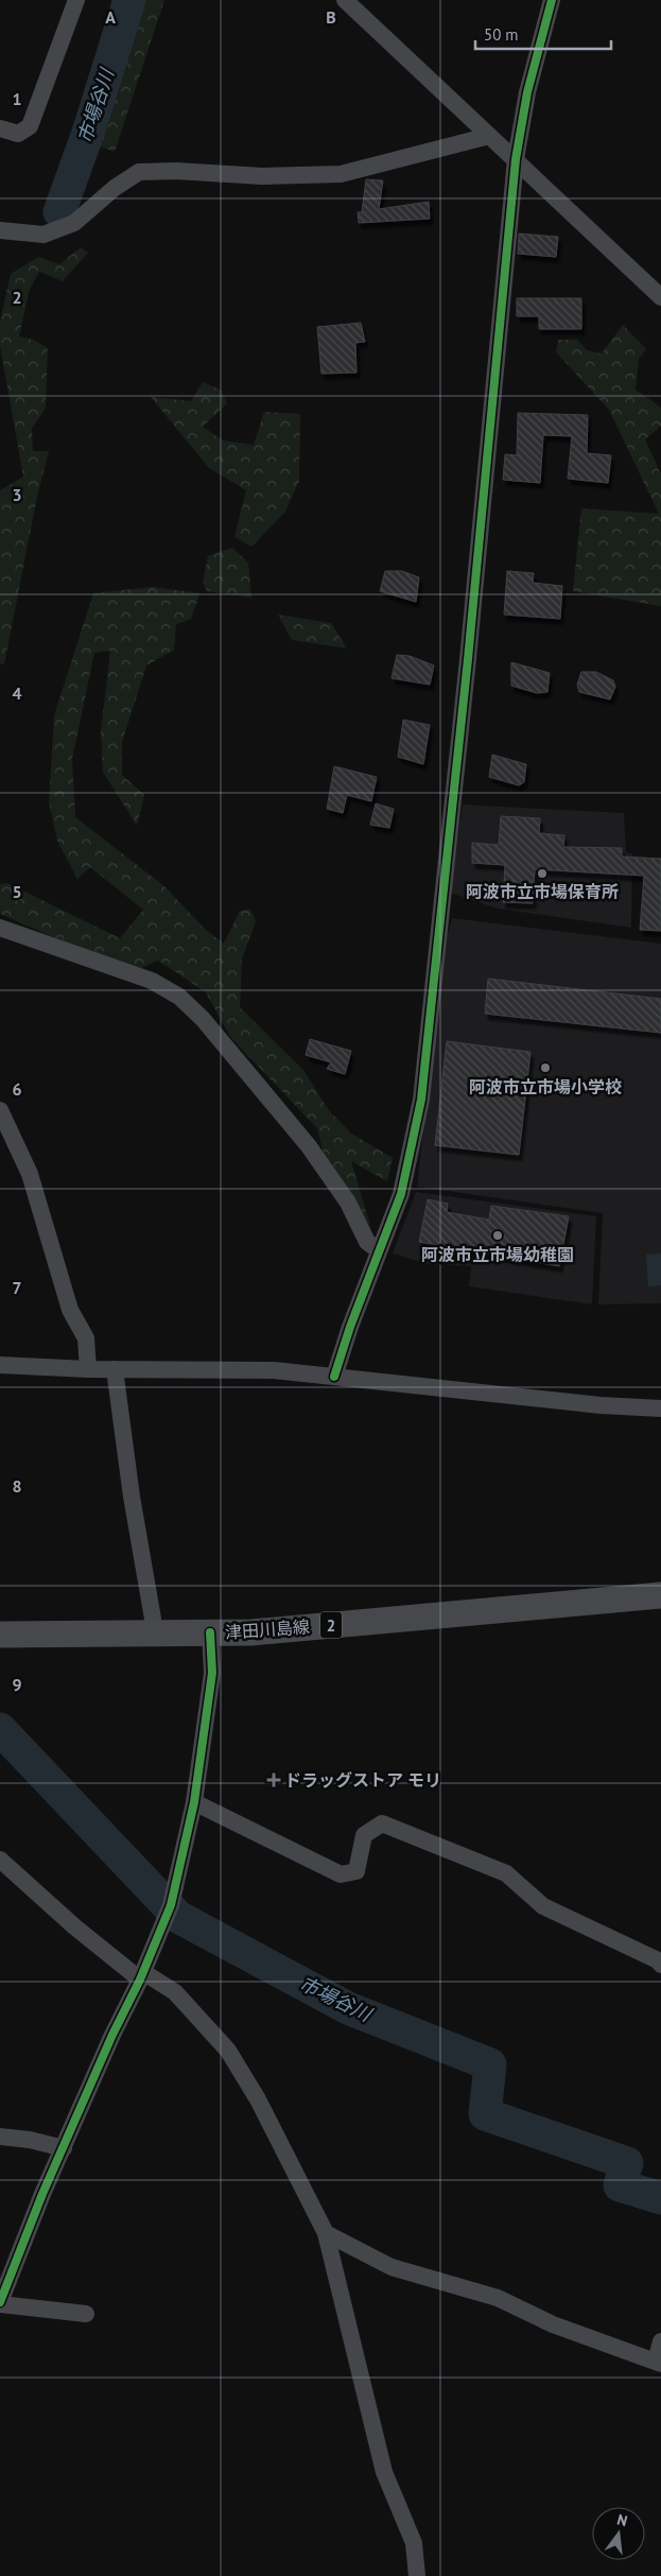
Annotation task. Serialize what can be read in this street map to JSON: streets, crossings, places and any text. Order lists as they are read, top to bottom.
{
  "streets": {
    "main road": ["2", "津田川島線"]
  },
  "water": ["市場谷川"],
  "places": {
    "other": ["阿波市立市場保育所", "阿波市立市場小学校", "阿波市立市場幼稚園"],
    "health": ["ドラッグストア モリ"]
  },
  "scale_bar": "50 m",
  "north": "top",
  "grid": {
    "columns": ["A", "B"],
    "rows": [
      "1",
      "2",
      "3",
      "4",
      "5",
      "6",
      "7",
      "8",
      "9"
    ]
  }
}
